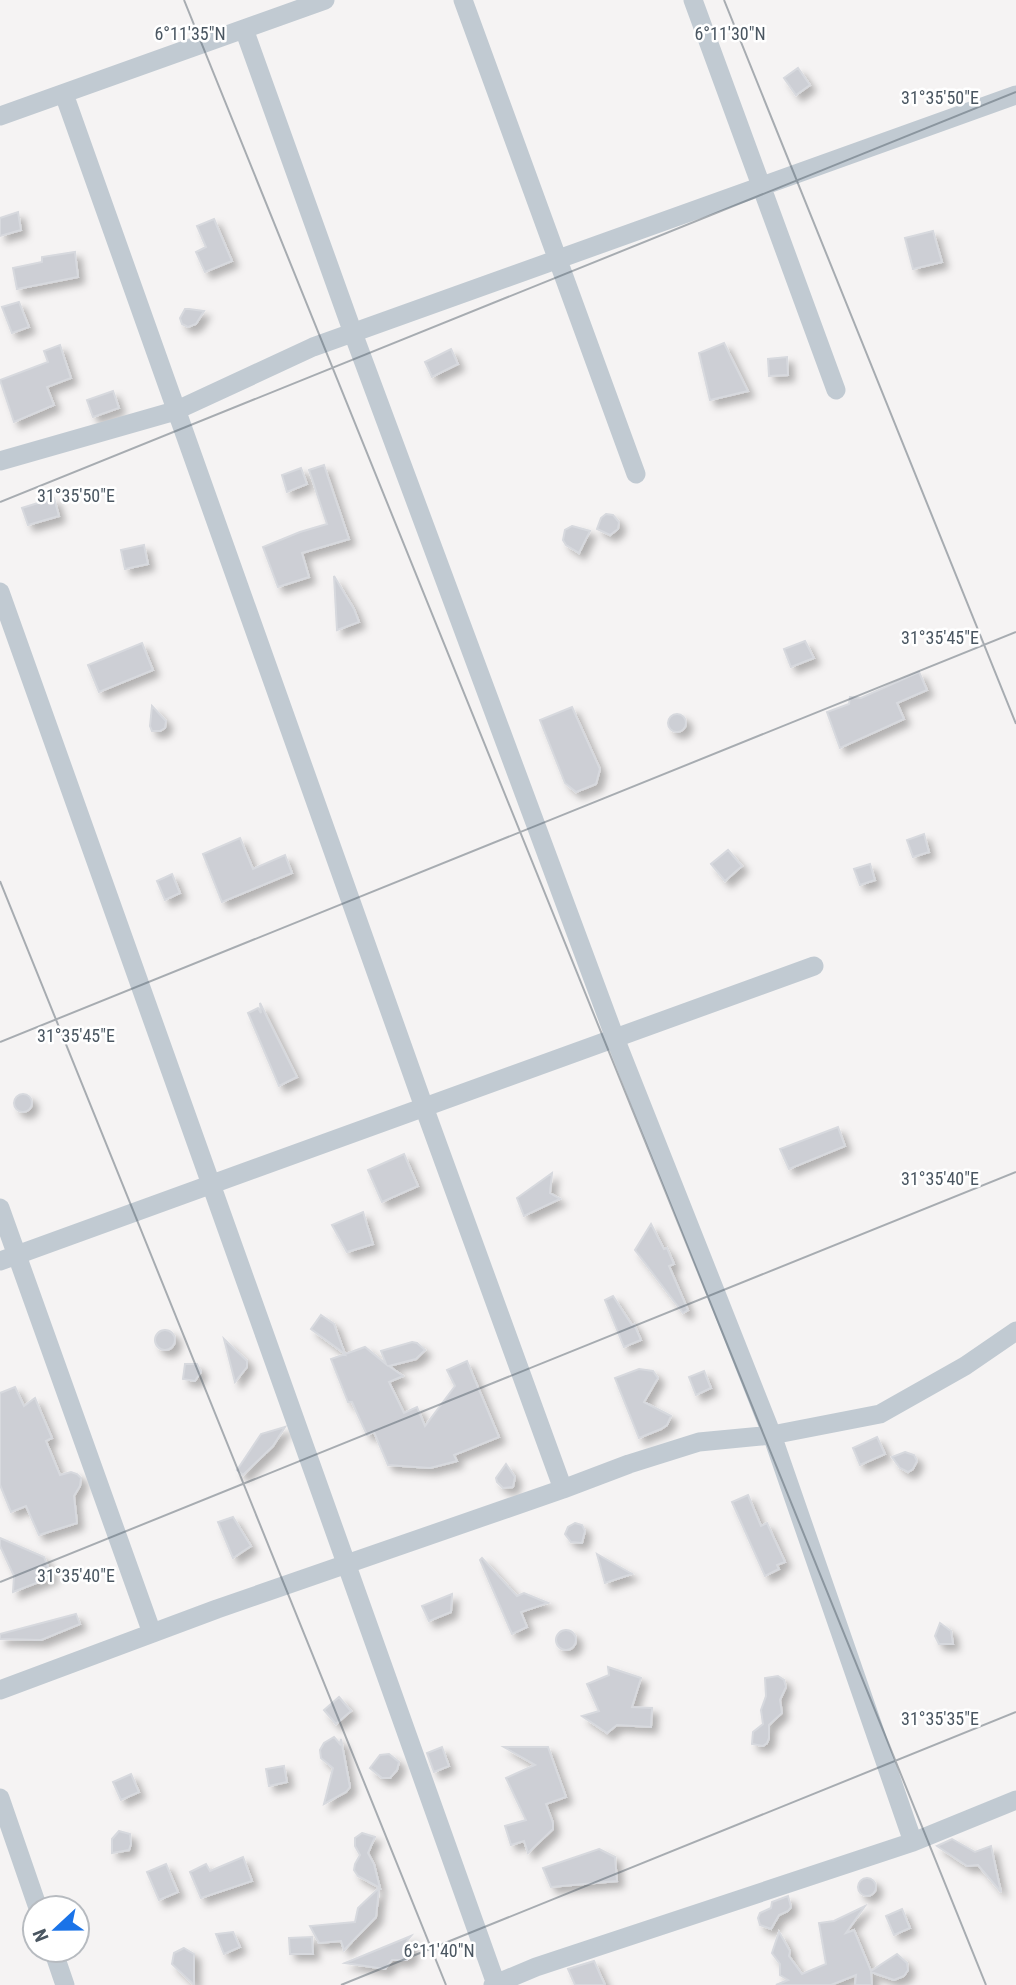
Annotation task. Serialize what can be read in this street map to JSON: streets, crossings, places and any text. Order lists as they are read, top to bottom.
{
  "north": "left",
  "coordinates": [
    "6°11'35\"N",
    "6°11'30\"N",
    "31°35'50\"E",
    "31°35'45\"E",
    "31°35'40\"E",
    "31°35'35\"E",
    "6°11'40\"N"
  ]
}
